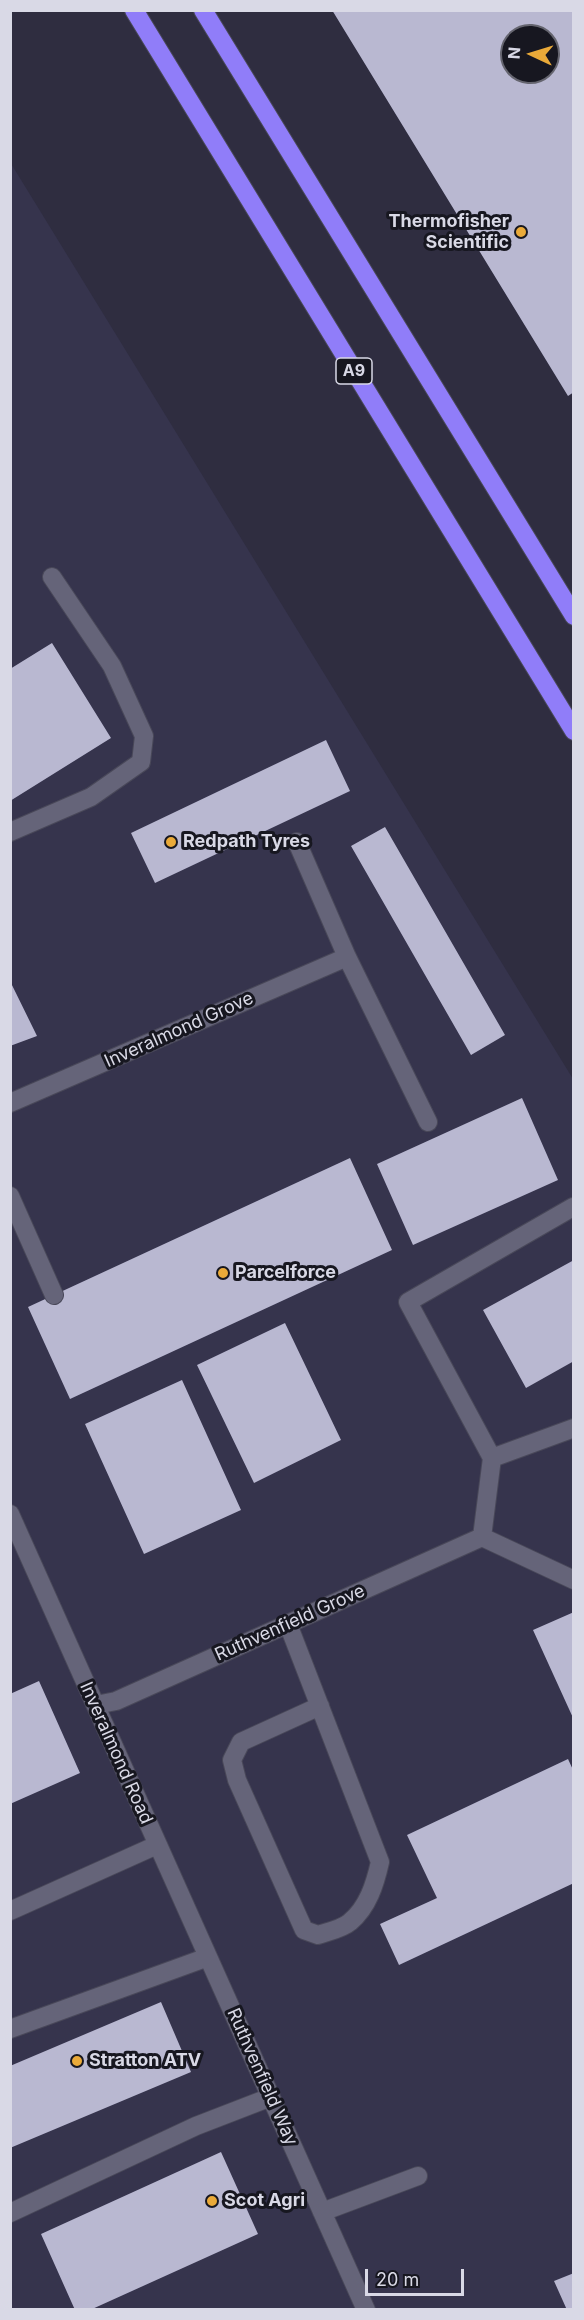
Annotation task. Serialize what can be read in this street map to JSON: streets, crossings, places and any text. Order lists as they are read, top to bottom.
{
  "streets": {
    "highway": ["A9"],
    "street": [
      "Inveralmond Grove",
      "Ruthvenfield Grove",
      "Inveralmond Road",
      "Ruthvenfield Way"
    ]
  },
  "crossings": [
    ["Ruthvenfield Grove", "Inveralmond Road"],
    ["Inveralmond Road", "Ruthvenfield Way"]
  ],
  "places": [
    "Thermofisher Scientific",
    "Redpath Tyres",
    "Parcelforce",
    "Stratton ATV",
    "Scot Agri"
  ],
  "scale_bar": "20 m",
  "north": "left"
}
